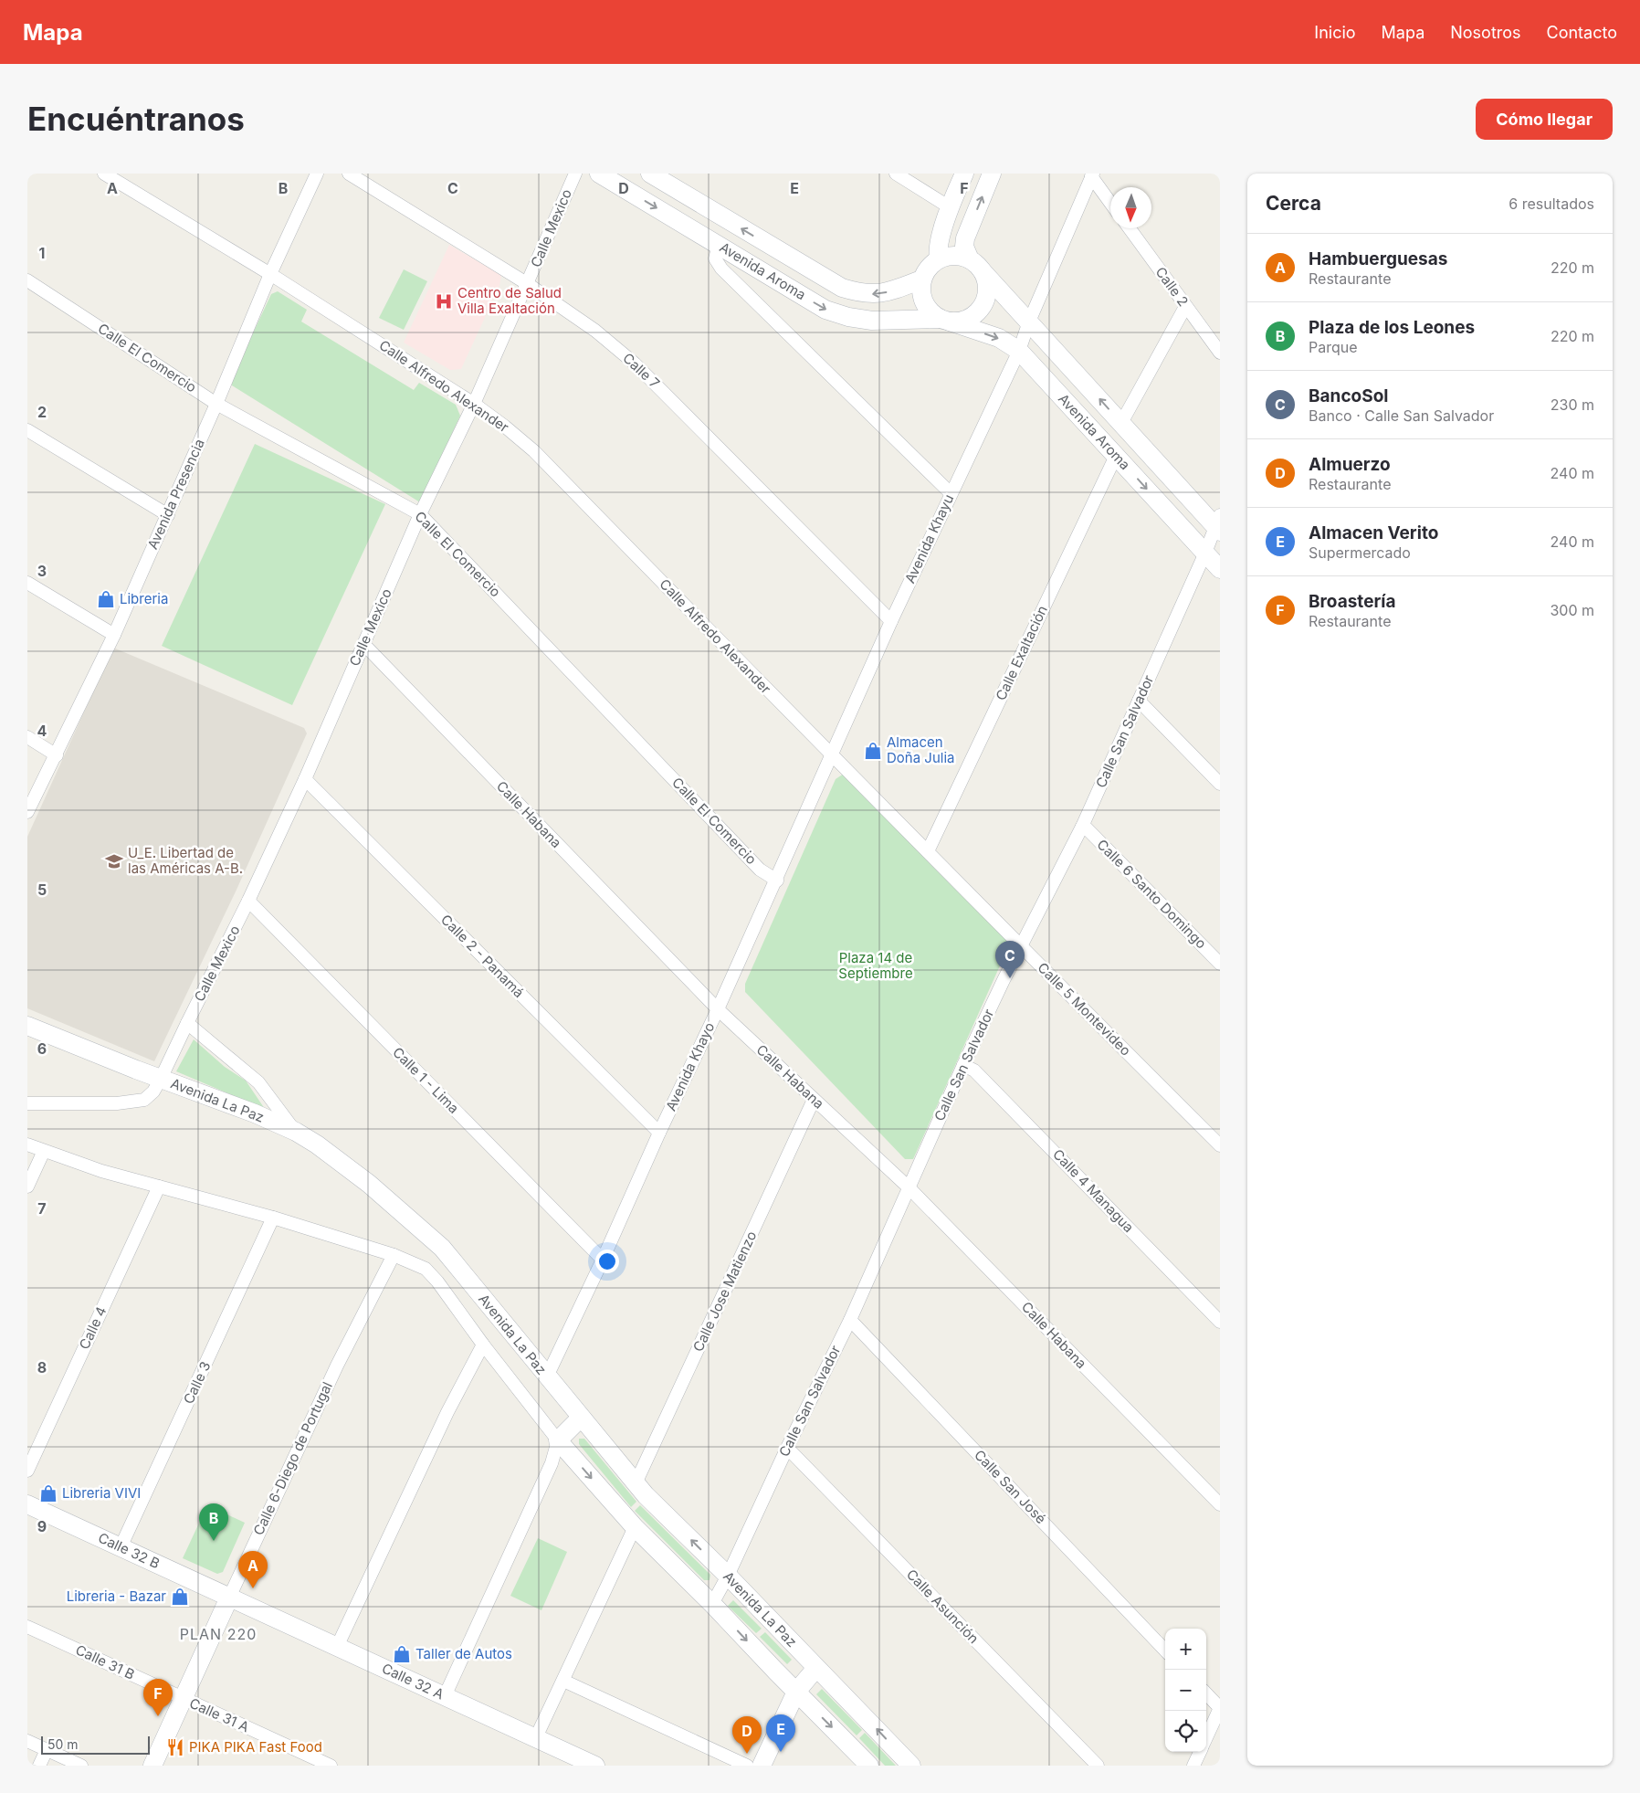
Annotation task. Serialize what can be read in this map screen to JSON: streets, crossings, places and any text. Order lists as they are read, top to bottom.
{
  "streets": {
    "street": [
      "Calle Mexico",
      "Avenida Aroma",
      "Calle 2",
      "Calle El Comercio",
      "Calle 7",
      "Calle Alfredo Alexander",
      "Avenida Presencia",
      "Avenida Khayu",
      "Calle Exaltación",
      "Calle San Salvador",
      "Calle Habana",
      "Calle 6 Santo Domingo",
      "Calle 2 - Panamá",
      "Calle 5 Montevideo",
      "Avenida Khayo",
      "Calle 1 - Lima",
      "Avenida La Paz",
      "Calle 4 Managua",
      "Calle Jose Matienzo",
      "Calle 4",
      "Calle 3",
      "Calle 6-Diego de Portugal",
      "Calle San José",
      "Calle 32 B",
      "Calle Asunción",
      "Calle 31 B",
      "Calle 32 A",
      "Calle 31 A"
    ]
  },
  "crossings": [
    ["Calle Mexico", "Calle El Comercio"],
    ["Calle Mexico", "Calle 7"],
    ["Calle Mexico", "Calle Alfredo Alexander"],
    ["Calle Mexico", "Calle Habana"],
    ["Calle Mexico", "Calle 2 - Panamá"],
    ["Calle Mexico", "Calle 1 - Lima"],
    ["Calle Mexico", "Avenida La Paz"],
    ["Avenida Aroma", "Avenida Khayu"],
    ["Avenida Aroma", "Calle Exaltación"],
    ["Avenida Aroma", "Calle San Salvador"],
    ["Calle El Comercio", "Avenida Presencia"],
    ["Calle El Comercio", "Avenida Khayo"],
    ["Calle 7", "Avenida Khayu"],
    ["Calle Alfredo Alexander", "Avenida Presencia"],
    ["Calle Alfredo Alexander", "Avenida Khayu"],
    ["Calle Alfredo Alexander", "Calle 5 Montevideo"],
    ["Calle Alfredo Alexander", "Avenida Khayo"],
    ["Avenida Khayu", "Calle 5 Montevideo"],
    ["Avenida Khayu", "Avenida Khayo"],
    ["Calle Exaltación", "Calle 5 Montevideo"],
    ["Calle San Salvador", "Calle Habana"],
    ["Calle San Salvador", "Calle 6 Santo Domingo"],
    ["Calle San Salvador", "Calle 5 Montevideo"],
    ["Calle San Salvador", "Avenida La Paz"],
    ["Calle San Salvador", "Calle 4 Managua"],
    ["Calle San Salvador", "Calle San José"],
    ["Calle San Salvador", "Calle Asunción"],
    ["Calle Habana", "Avenida Khayo"],
    ["Calle Habana", "Calle Jose Matienzo"],
    ["Calle 2 - Panamá", "Avenida Khayo"],
    ["Calle 5 Montevideo", "Avenida Khayo"],
    ["Avenida Khayo", "Calle 1 - Lima"],
    ["Avenida Khayo", "Avenida La Paz"],
    ["Avenida La Paz", "Calle Jose Matienzo"],
    ["Avenida La Paz", "Calle 4"],
    ["Avenida La Paz", "Calle 3"],
    ["Avenida La Paz", "Calle 6-Diego de Portugal"],
    ["Calle 3", "Calle 32 B"],
    ["Calle 6-Diego de Portugal", "Calle 32 B"],
    ["Calle 6-Diego de Portugal", "Calle 31 B"],
    ["Calle 6-Diego de Portugal", "Calle 32 A"],
    ["Calle 6-Diego de Portugal", "Calle 31 A"],
    ["Calle 32 B", "Calle 32 A"],
    ["Calle 31 B", "Calle 31 A"]
  ],
  "districts": ["PLAN 220"],
  "parks": ["Plaza 14 de Septiembre"],
  "places": {
    "hospital": ["Centro de Salud Villa Exaltación"],
    "shop": [
      "Libreria",
      "Almacen Doña Julia",
      "Libreria VIVI",
      "Libreria - Bazar",
      "Taller de Autos"
    ],
    "school or university": ["U_E. Libertad de las Américas A-B."],
    "restaurant": ["PIKA PIKA Fast Food"]
  },
  "scale_bar": "50 m",
  "north": "bottom",
  "page": {
    "header": "Mapa",
    "nav": [
      "Inicio",
      "Mapa",
      "Nosotros",
      "Contacto"
    ],
    "buttons": "Cómo llegar",
    "title": "Encuéntranos",
    "heading": ["Cerca", "6 resultados"],
    "list": [
      {
        "mark": "A",
        "name": "Hambuerguesas",
        "note": "Restaurante",
        "value": "220 m"
      },
      {
        "mark": "B",
        "name": "Plaza de los Leones",
        "note": "Parque",
        "value": "220 m"
      },
      {
        "mark": "C",
        "name": "BancoSol",
        "note": "Banco · Calle San Salvador",
        "value": "230 m"
      },
      {
        "mark": "D",
        "name": "Almuerzo",
        "note": "Restaurante",
        "value": "240 m"
      },
      {
        "mark": "E",
        "name": "Almacen Verito",
        "note": "Supermercado",
        "value": "240 m"
      },
      {
        "mark": "F",
        "name": "Broastería",
        "note": "Restaurante",
        "value": "300 m"
      }
    ],
    "pins": [
      "C",
      "B",
      "A",
      "F",
      "E",
      "D"
    ],
    "map_buttons": ["+", "−"],
    "scale": "50 m"
  },
  "grid": {
    "columns": [
      "A",
      "B",
      "C",
      "D",
      "E",
      "F"
    ],
    "rows": [
      "1",
      "2",
      "3",
      "4",
      "5",
      "6",
      "7",
      "8",
      "9"
    ]
  }
}
